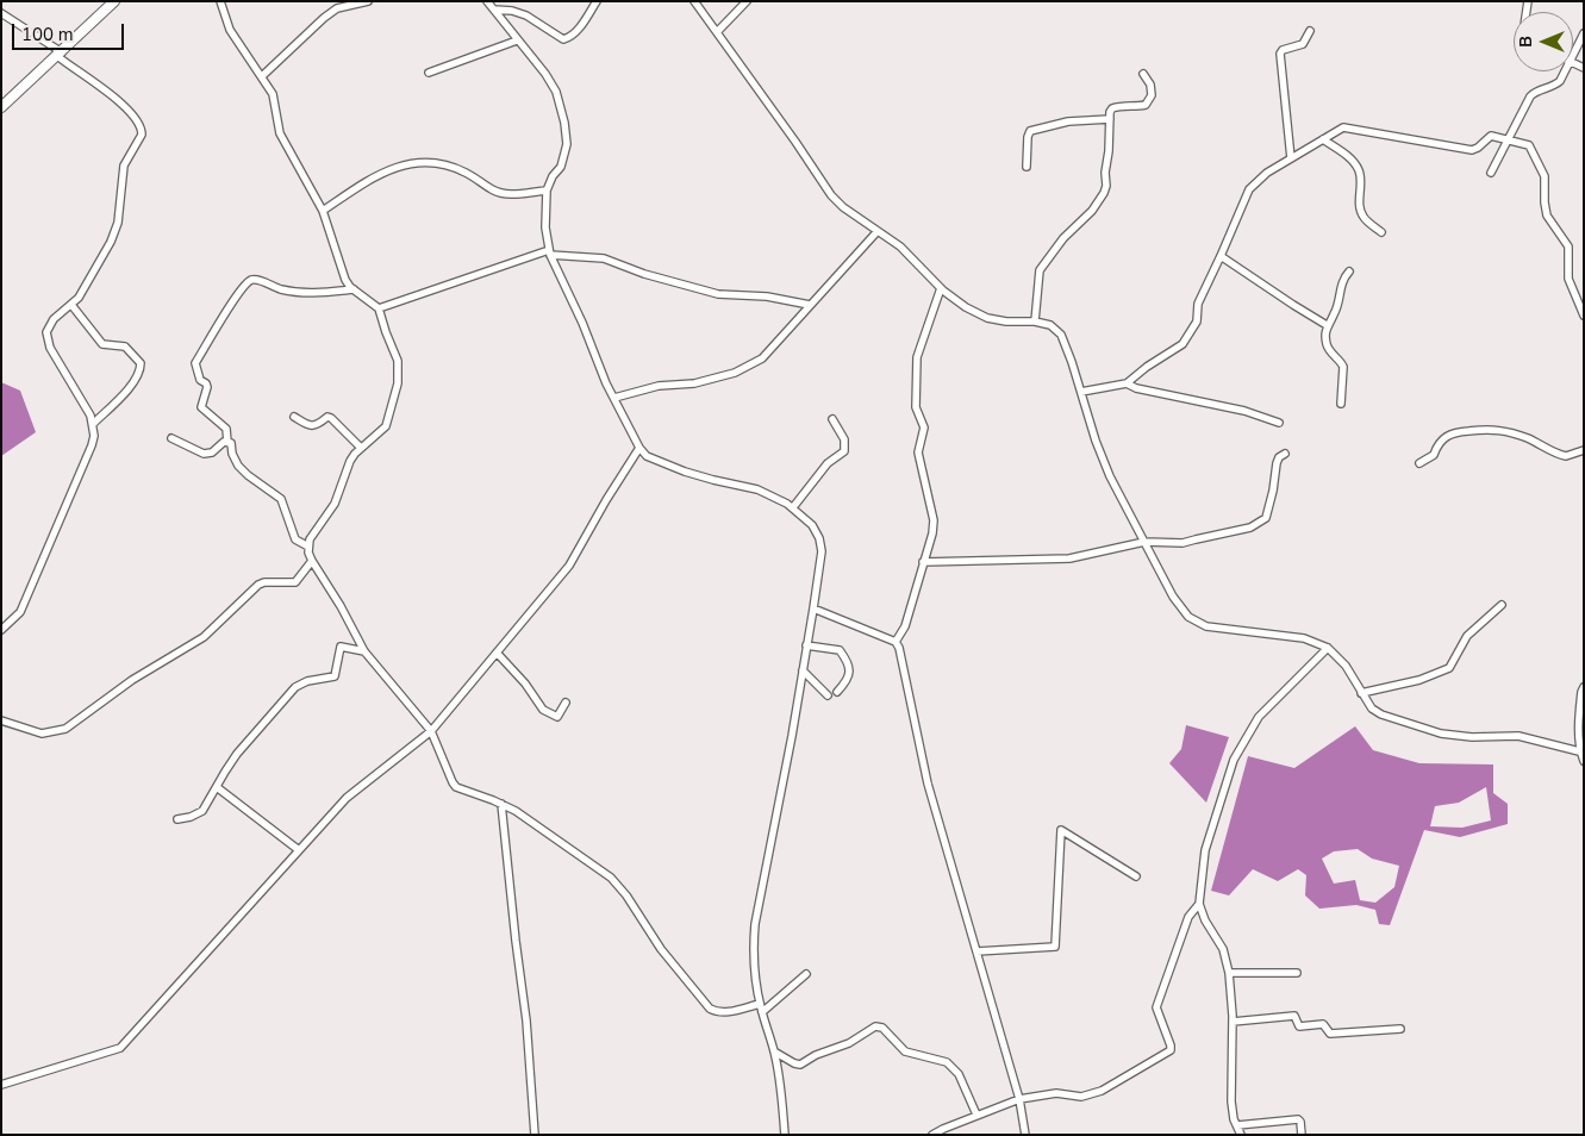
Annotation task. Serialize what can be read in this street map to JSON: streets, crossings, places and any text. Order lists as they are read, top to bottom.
{
  "scale_bar": "100 m",
  "north": "left"
}
